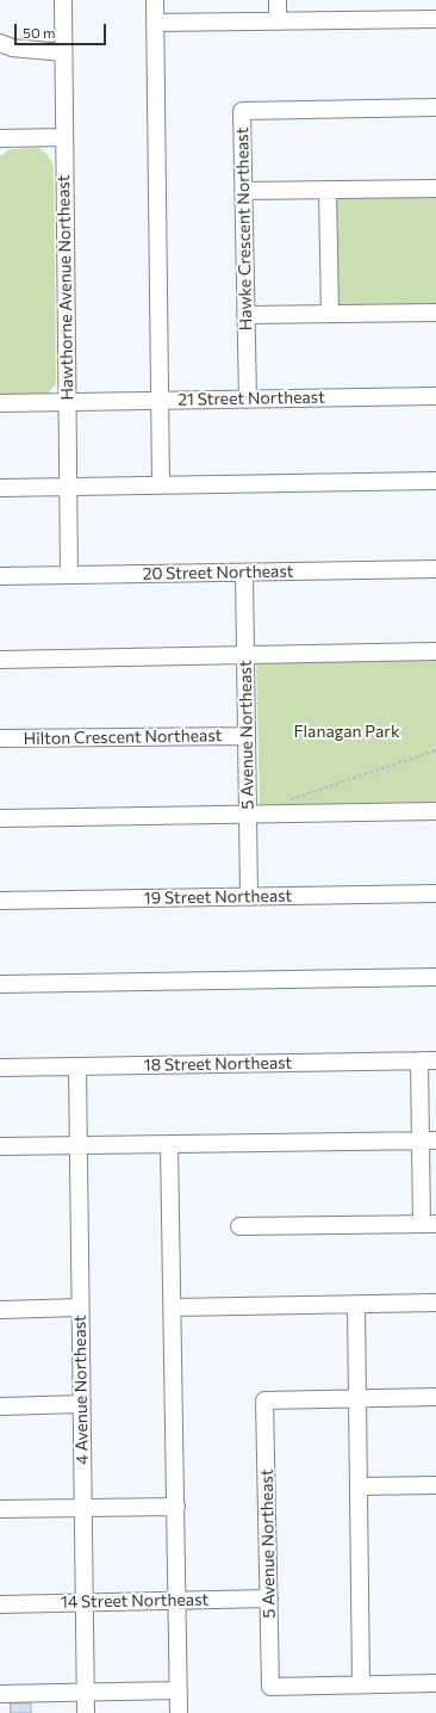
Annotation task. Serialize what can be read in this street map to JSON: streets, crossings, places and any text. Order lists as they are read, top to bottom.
{
  "streets": {
    "street": [
      "Hawke Crescent Northeast",
      "Hawthorne Avenue Northeast",
      "21 Street Northeast",
      "20 Street Northeast",
      "5 Avenue Northeast",
      "Hilton Crescent Northeast",
      "19 Street Northeast",
      "18 Street Northeast",
      "4 Avenue Northeast",
      "14 Street Northeast"
    ]
  },
  "crossings": [
    ["Hawke Crescent Northeast", "21 Street Northeast"],
    ["Hawthorne Avenue Northeast", "21 Street Northeast"],
    ["Hawthorne Avenue Northeast", "20 Street Northeast"],
    ["20 Street Northeast", "5 Avenue Northeast"],
    ["5 Avenue Northeast", "Hilton Crescent Northeast"],
    ["5 Avenue Northeast", "19 Street Northeast"],
    ["5 Avenue Northeast", "14 Street Northeast"],
    ["18 Street Northeast", "4 Avenue Northeast"],
    ["4 Avenue Northeast", "14 Street Northeast"]
  ],
  "parks": ["Flanagan Park"],
  "scale_bar": "50 m"
}
